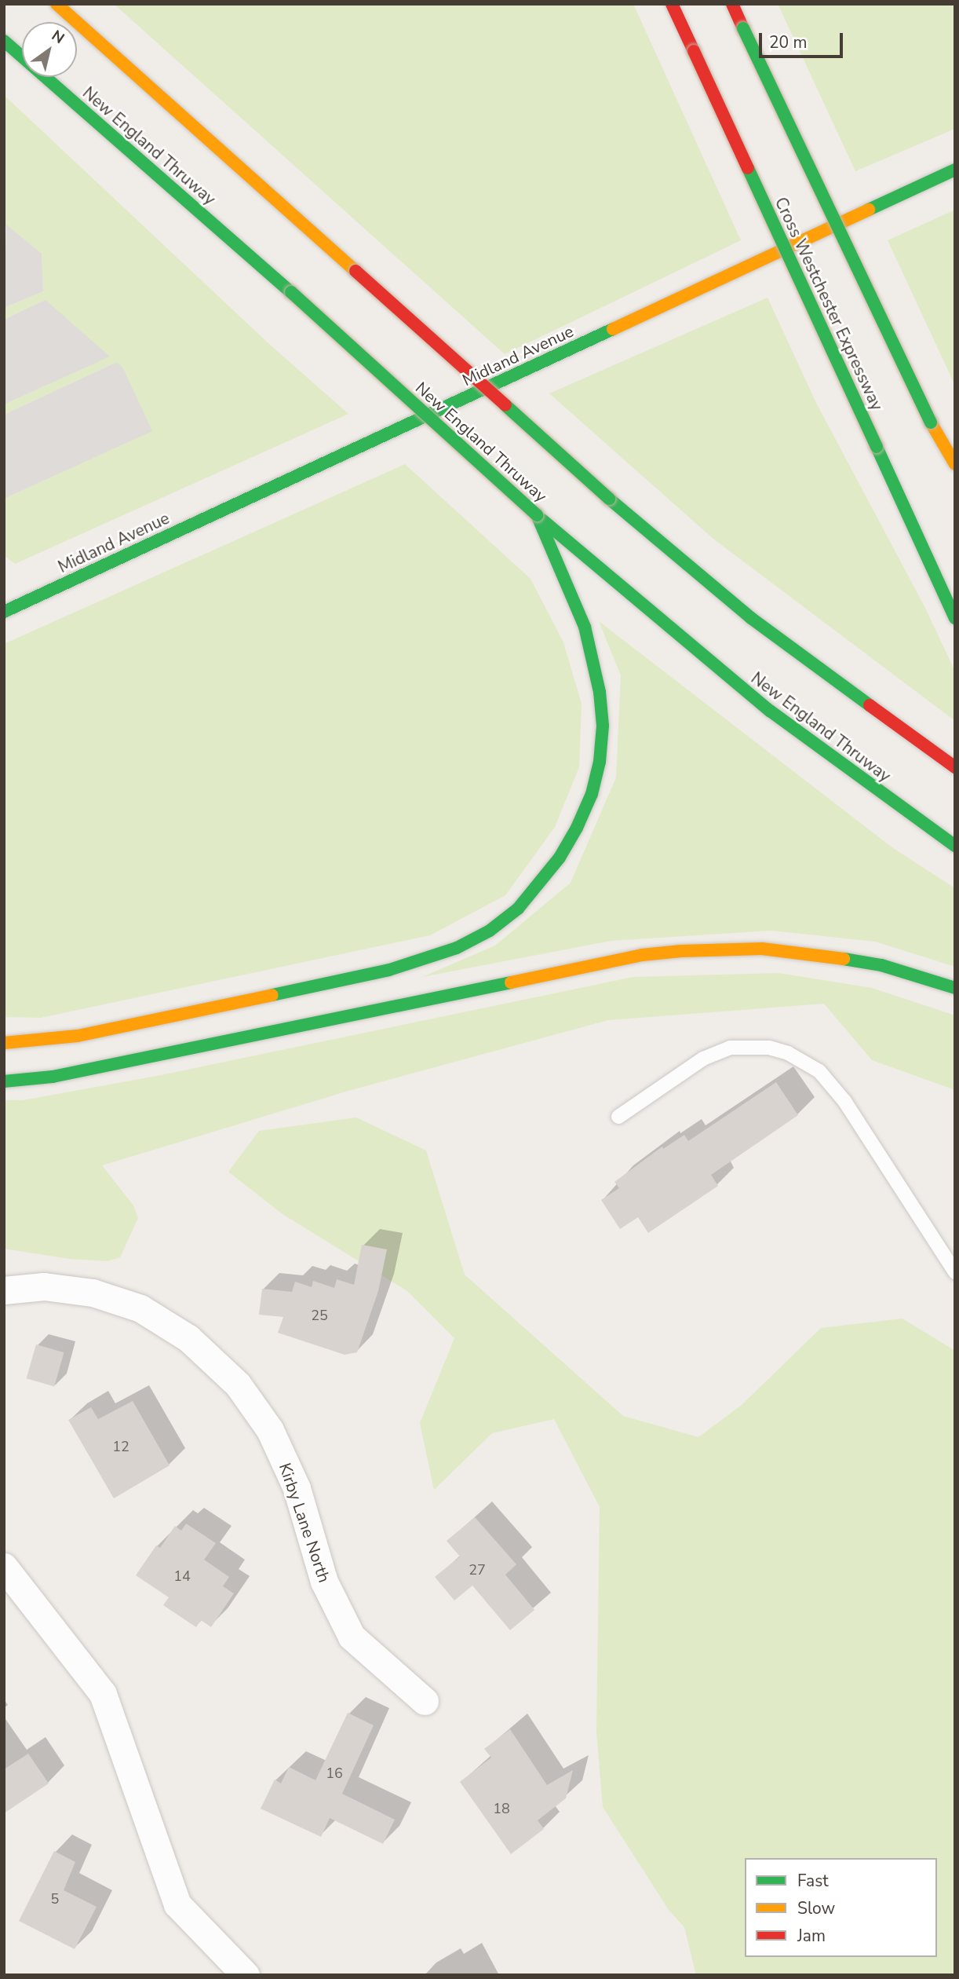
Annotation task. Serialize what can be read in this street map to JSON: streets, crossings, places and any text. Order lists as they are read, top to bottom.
{
  "streets": {
    "main road": ["New England Thruway", "Cross Westchester Expressway", "Midland Avenue"],
    "street": ["Kirby Lane North"]
  },
  "house_numbers": [
    "25",
    "12",
    "27",
    "14",
    "16",
    "18",
    "5"
  ],
  "legend": ["Fast", "Slow", "Jam"],
  "scale_bar": "20 m",
  "north": "top right"
}
